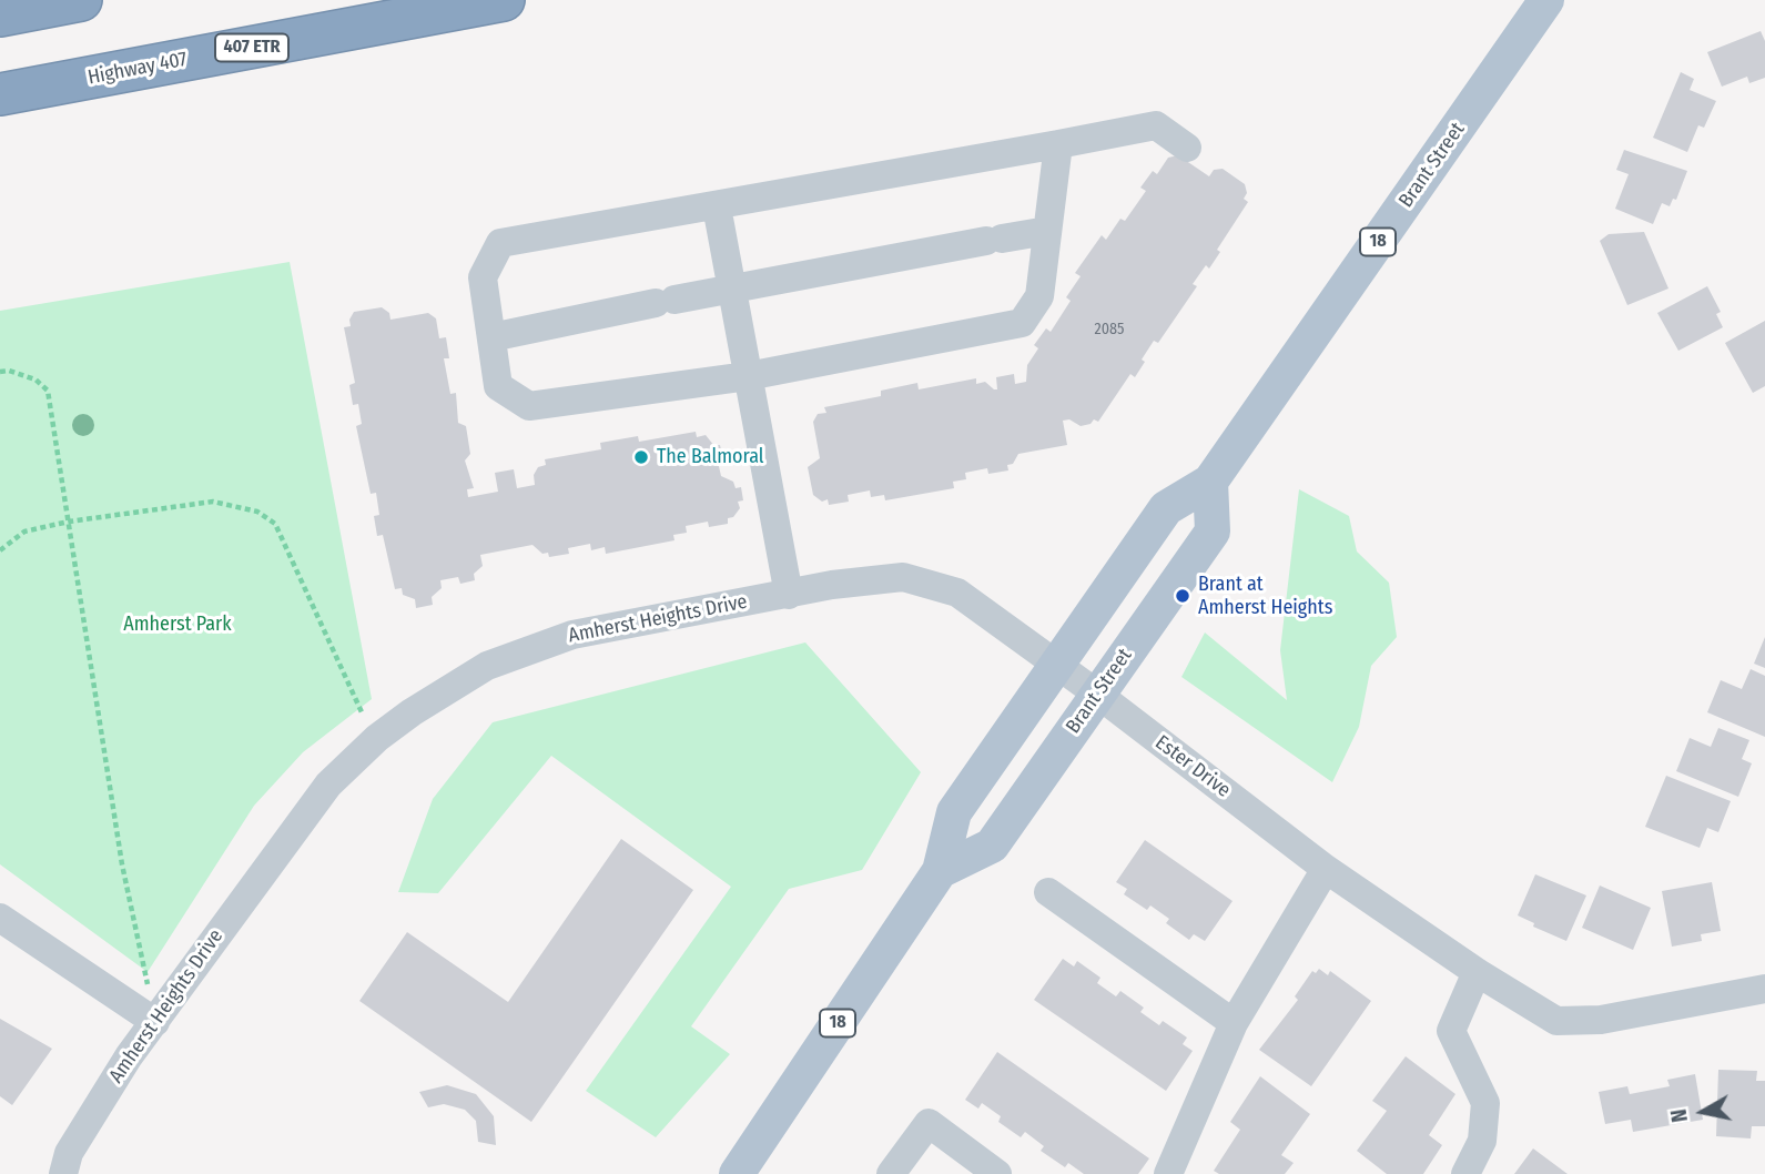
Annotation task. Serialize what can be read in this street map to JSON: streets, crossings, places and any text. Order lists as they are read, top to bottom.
{
  "streets": {
    "highway": ["407 ETR", "Highway 407"],
    "main road": ["Brant Street", "18"],
    "street": ["Amherst Heights Drive", "Ester Drive"]
  },
  "crossings": [
    ["Brant Street", "Amherst Heights Drive"],
    ["Brant Street", "Ester Drive"],
    ["Amherst Heights Drive", "Ester Drive"]
  ],
  "parks": ["Amherst Park"],
  "places": ["The Balmoral", "Brant at Amherst Heights"],
  "house_numbers": ["2085"],
  "north": "left"
}
